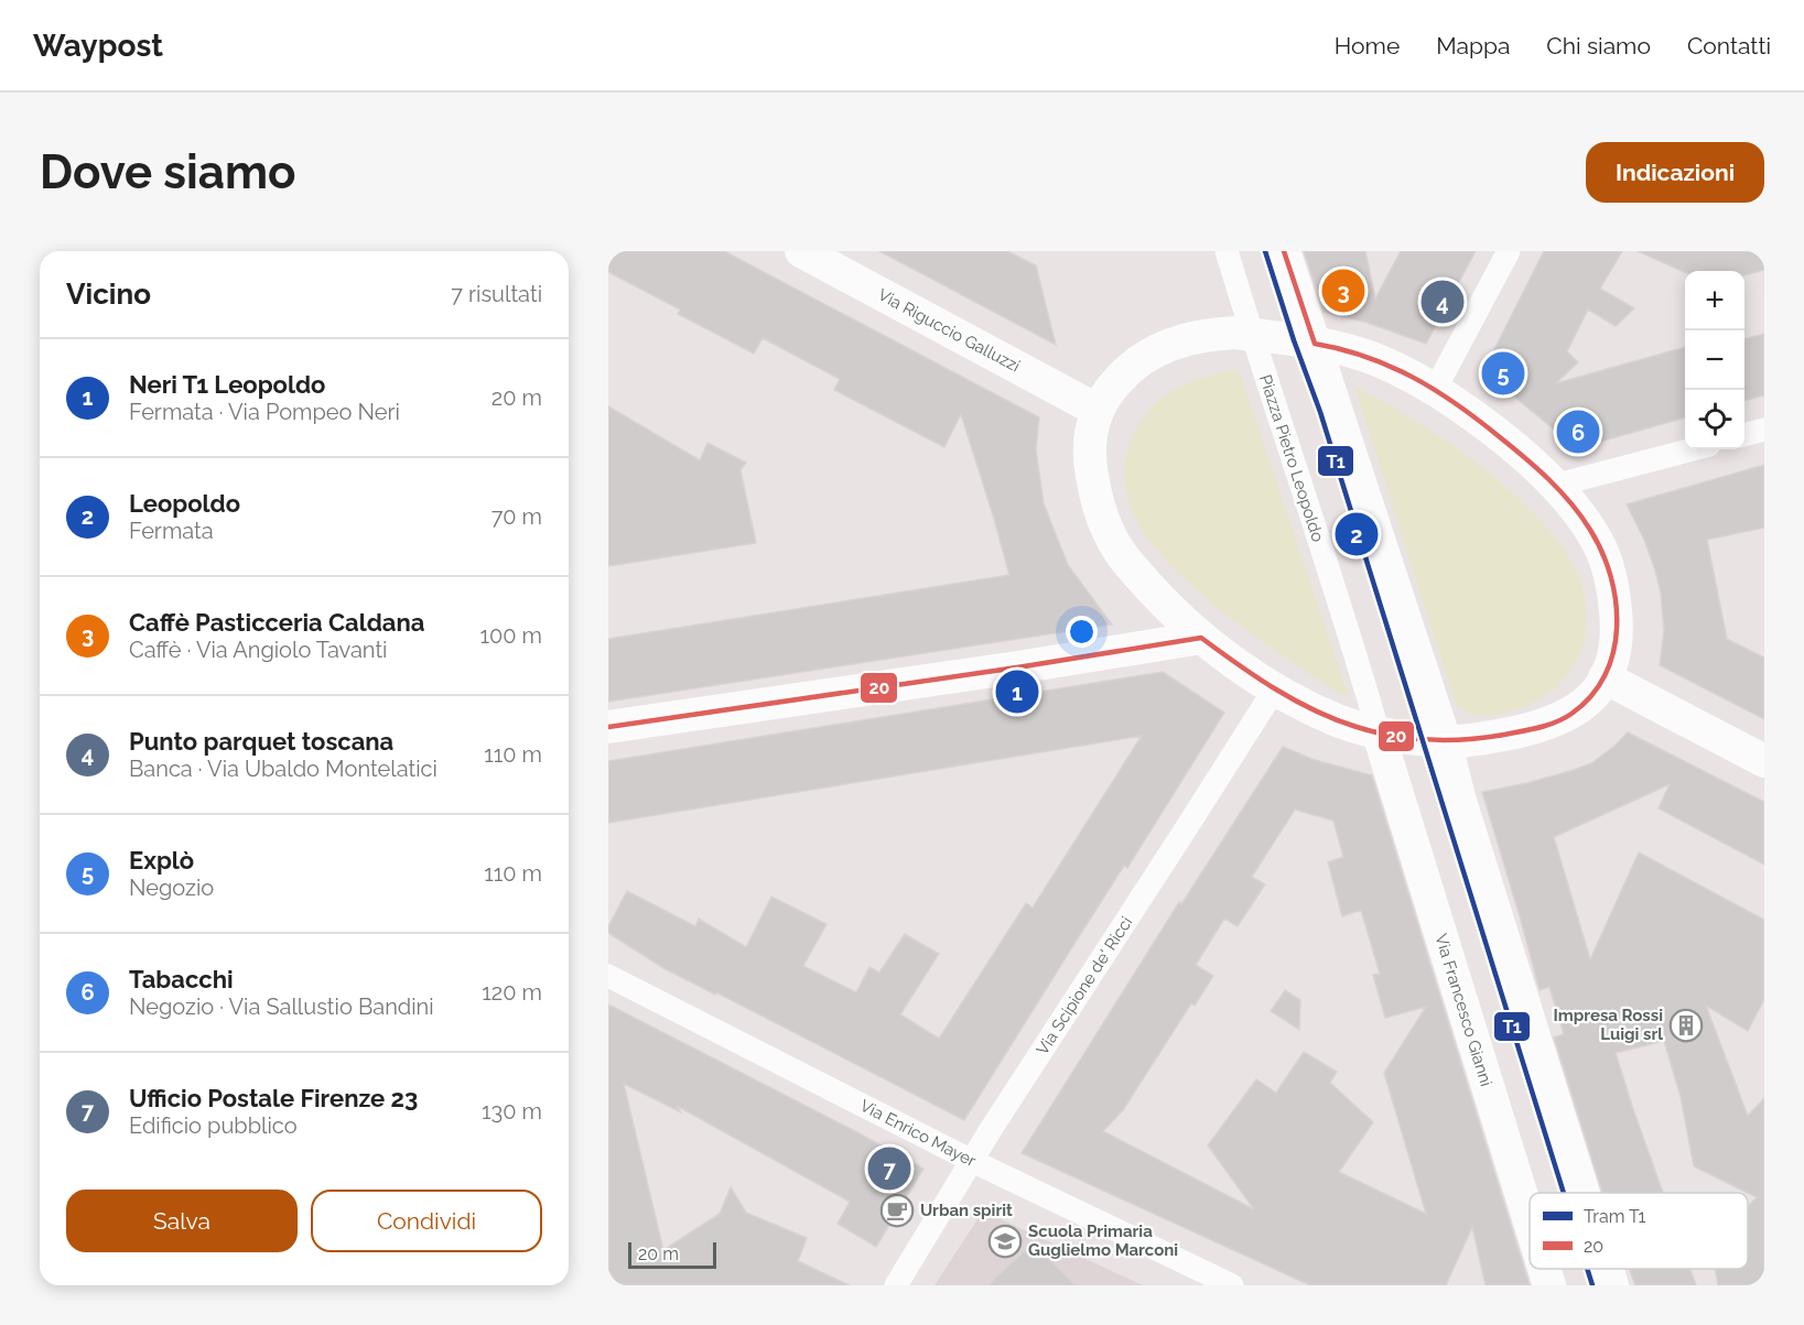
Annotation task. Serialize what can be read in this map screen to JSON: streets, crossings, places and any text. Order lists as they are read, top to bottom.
{
  "streets": {
    "street": [
      "Via Riguccio Galluzzi",
      "Piazza Pietro Leopoldo",
      "Via Scipione de' Ricci",
      "Via Francesco Gianni",
      "Via Enrico Mayer"
    ]
  },
  "crossings": [
    ["Piazza Pietro Leopoldo", "Via Francesco Gianni"],
    ["Via Scipione de' Ricci", "Via Enrico Mayer"]
  ],
  "places": {
    "building": ["Impresa Rossi Luigi srl"],
    "cafe": ["Urban spirit"],
    "school or university": ["Scuola Primaria Guglielmo Marconi"]
  },
  "lines": ["tram line T1", "transit line 20"],
  "legend": ["Tram T1", "20"],
  "scale_bar": "20 m",
  "page": {
    "header": "Waypost",
    "nav": [
      "Home",
      "Mappa",
      "Chi siamo",
      "Contatti"
    ],
    "buttons": [
      "Indicazioni",
      ["Salva", "Condividi"]
    ],
    "title": "Dove siamo",
    "heading": ["Vicino", "7 risultati"],
    "pins": [
      "3",
      "4",
      "5",
      "6",
      "2",
      "1",
      "7"
    ],
    "map_buttons": ["+", "−"],
    "list": [
      {
        "mark": "1",
        "name": "Neri T1 Leopoldo",
        "note": "Fermata · Via Pompeo Neri",
        "value": "20 m"
      },
      {
        "mark": "2",
        "name": "Leopoldo",
        "note": "Fermata",
        "value": "70 m"
      },
      {
        "mark": "3",
        "name": "Caffè Pasticceria Caldana",
        "note": "Caffè · Via Angiolo Tavanti",
        "value": "100 m"
      },
      {
        "mark": "4",
        "name": "Punto parquet toscana",
        "note": "Banca · Via Ubaldo Montelatici",
        "value": "110 m"
      },
      {
        "mark": "5",
        "name": "Explò",
        "note": "Negozio",
        "value": "110 m"
      },
      {
        "mark": "6",
        "name": "Tabacchi",
        "note": "Negozio · Via Sallustio Bandini",
        "value": "120 m"
      },
      {
        "mark": "7",
        "name": "Ufficio Postale Firenze 23",
        "note": "Edificio pubblico",
        "value": "130 m"
      }
    ],
    "scale": "20 m"
  }
}
